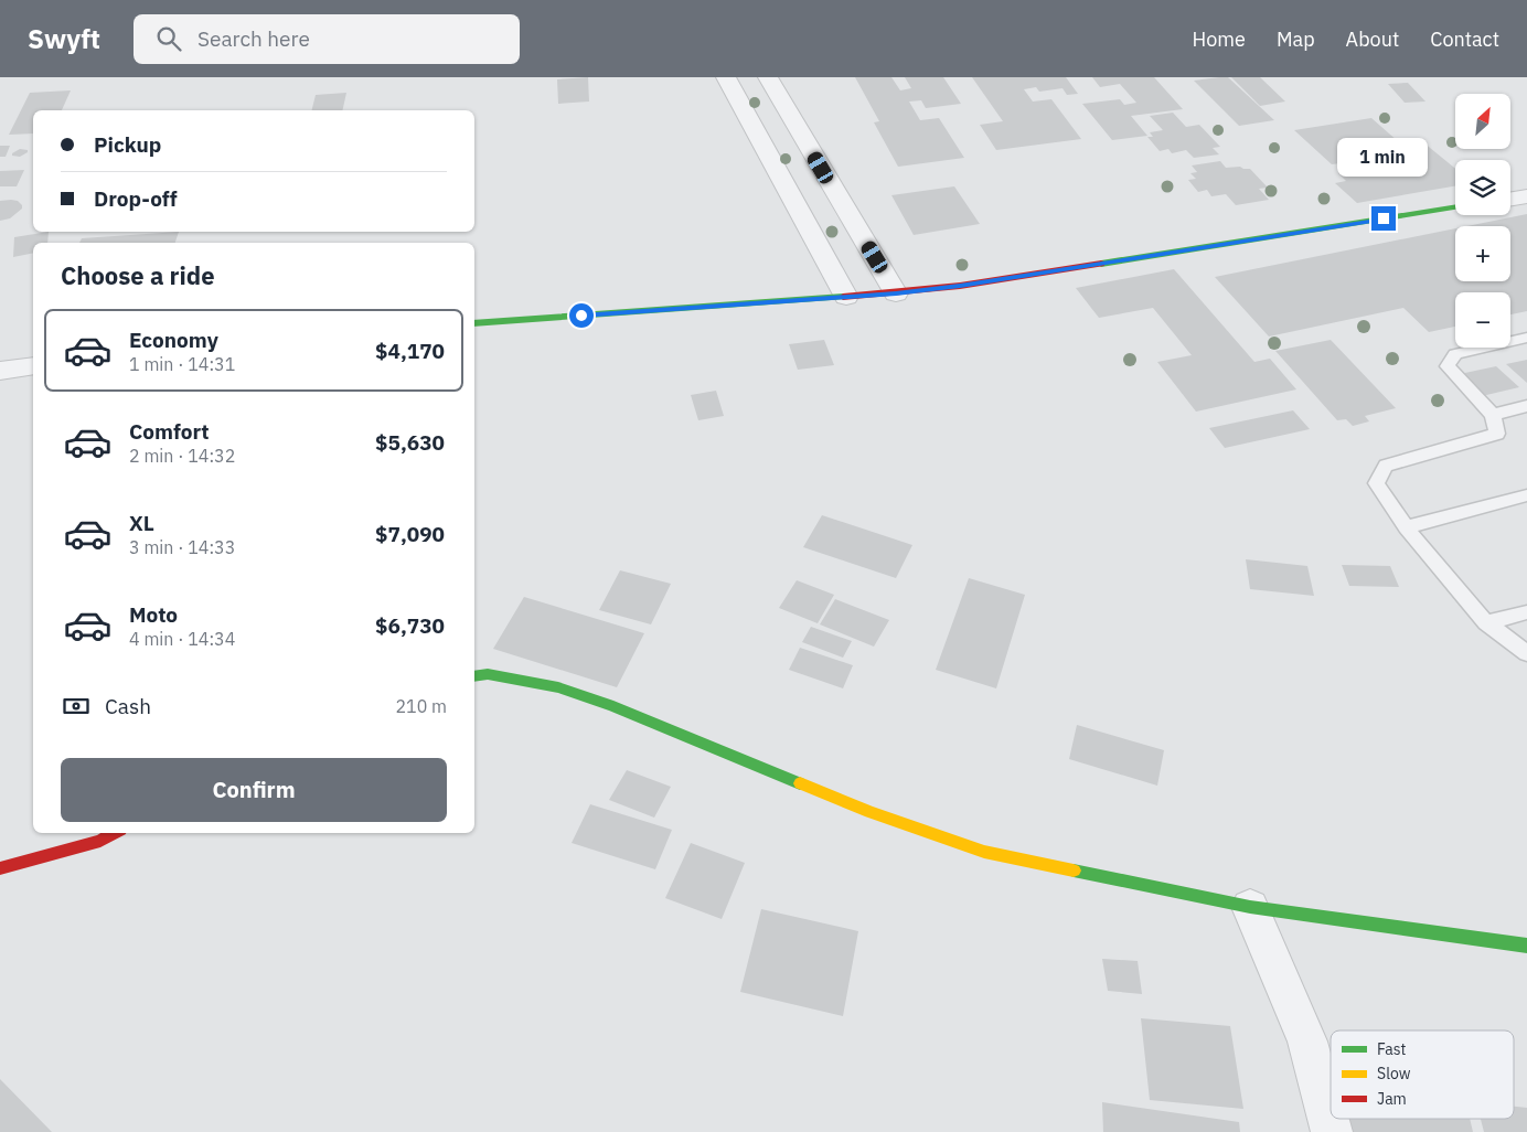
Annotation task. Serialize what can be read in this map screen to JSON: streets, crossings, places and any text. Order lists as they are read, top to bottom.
{
  "legend": ["Fast", "Slow", "Jam"],
  "north": "top right",
  "page": {
    "header": "Swyft",
    "search": "Search here",
    "nav": [
      "Home",
      "Map",
      "About",
      "Contact"
    ],
    "map_buttons": ["+", "−"],
    "banner": ["Pickup", "Drop-off"],
    "bubble": "1 min",
    "heading": "Choose a ride",
    "list": [
      {
        "name": "Economy",
        "note": "1 min · 14:31",
        "value": "$4,170"
      },
      {
        "name": "Comfort",
        "note": "2 min · 14:32",
        "value": "$5,630"
      },
      {
        "name": "XL",
        "note": "3 min · 14:33",
        "value": "$7,090"
      },
      {
        "name": "Moto",
        "note": "4 min · 14:34",
        "value": "$6,730"
      }
    ],
    "pay": ["Cash", "210 m"],
    "buttons": "Confirm"
  }
}
